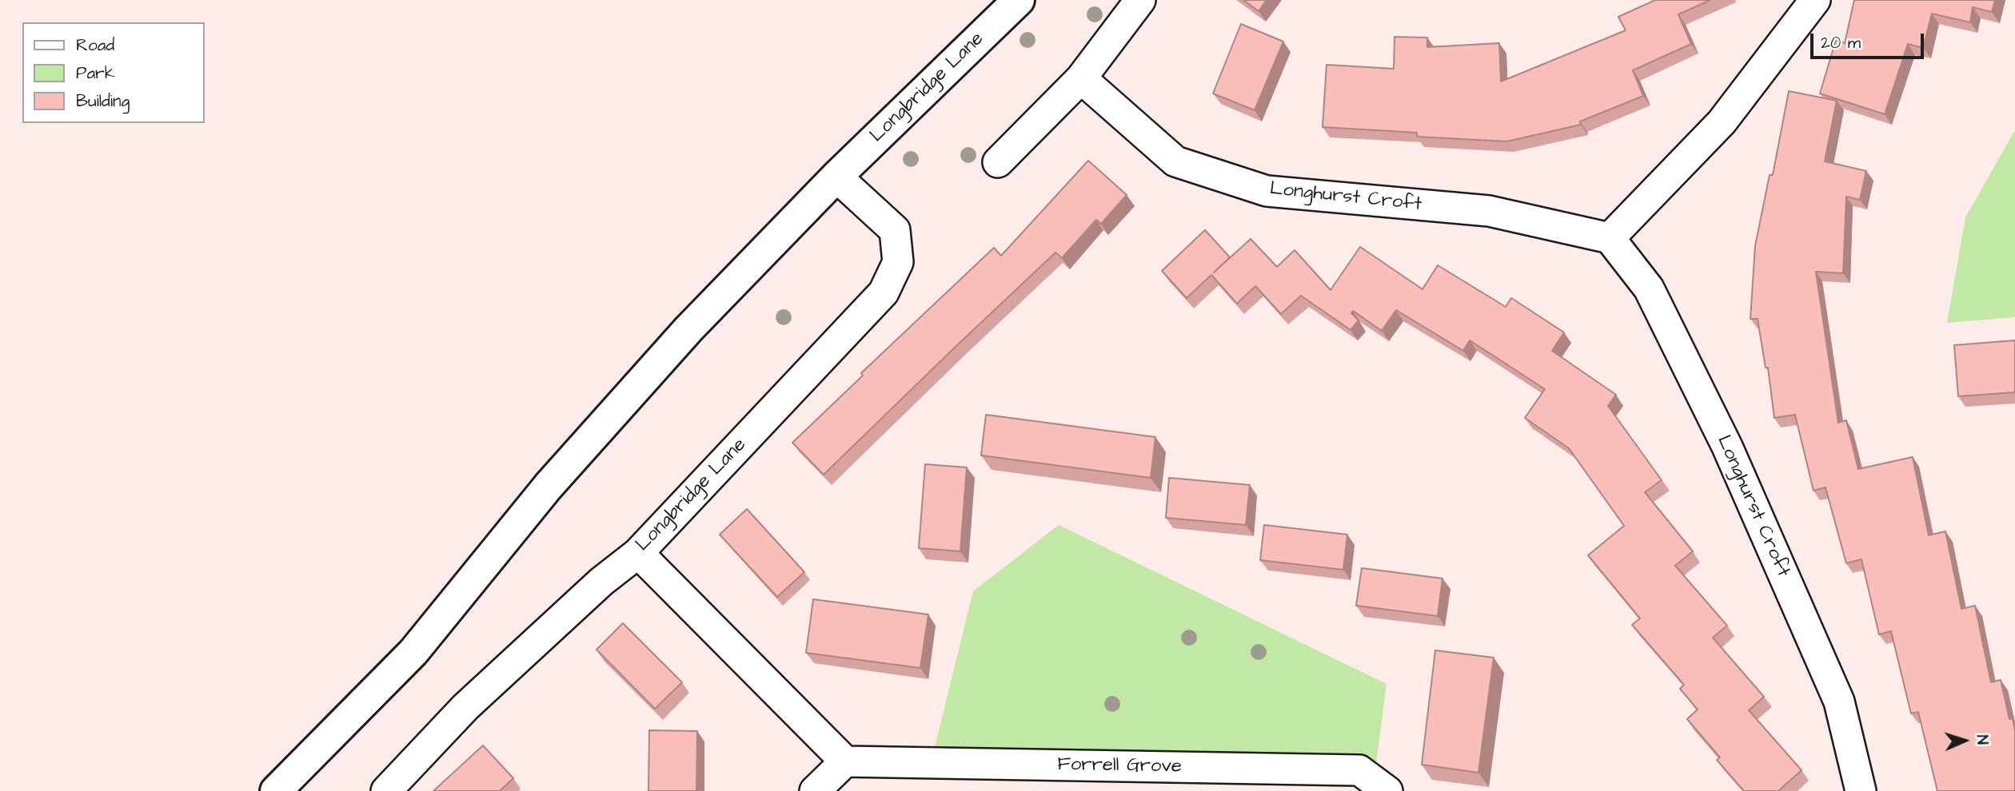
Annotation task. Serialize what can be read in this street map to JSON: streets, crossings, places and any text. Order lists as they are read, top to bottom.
{
  "streets": {
    "main road": ["Longbridge Lane"],
    "street": ["Longhurst Croft", "Forrell Grove"]
  },
  "legend": ["Road", "Park", "Building"],
  "scale_bar": "20 m",
  "north": "right"
}
